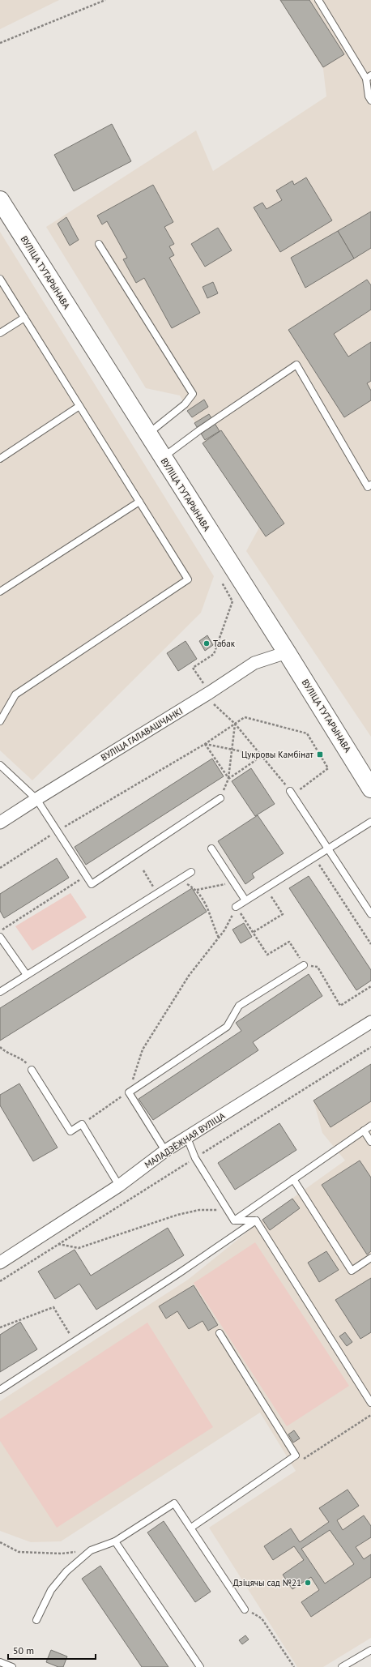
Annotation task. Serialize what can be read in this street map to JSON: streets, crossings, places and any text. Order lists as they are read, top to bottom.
{
  "streets": {
    "street": ["ВУЛІЦА ТУТАРЫНАВА", "ВУЛІЦА ГАЛАВАШЧАНКІ", "МАЛАДЗЁЖНАЯ ВУЛІЦА"]
  },
  "crossings": [
    ["ВУЛІЦА ТУТАРЫНАВА", "ВУЛІЦА ГАЛАВАШЧАНКІ"]
  ],
  "places": {
    "other": ["Табак", "Дзіцячы сад №21"],
    "transit": ["Цукровы Камбінат"]
  },
  "scale_bar": "50 m"
}
